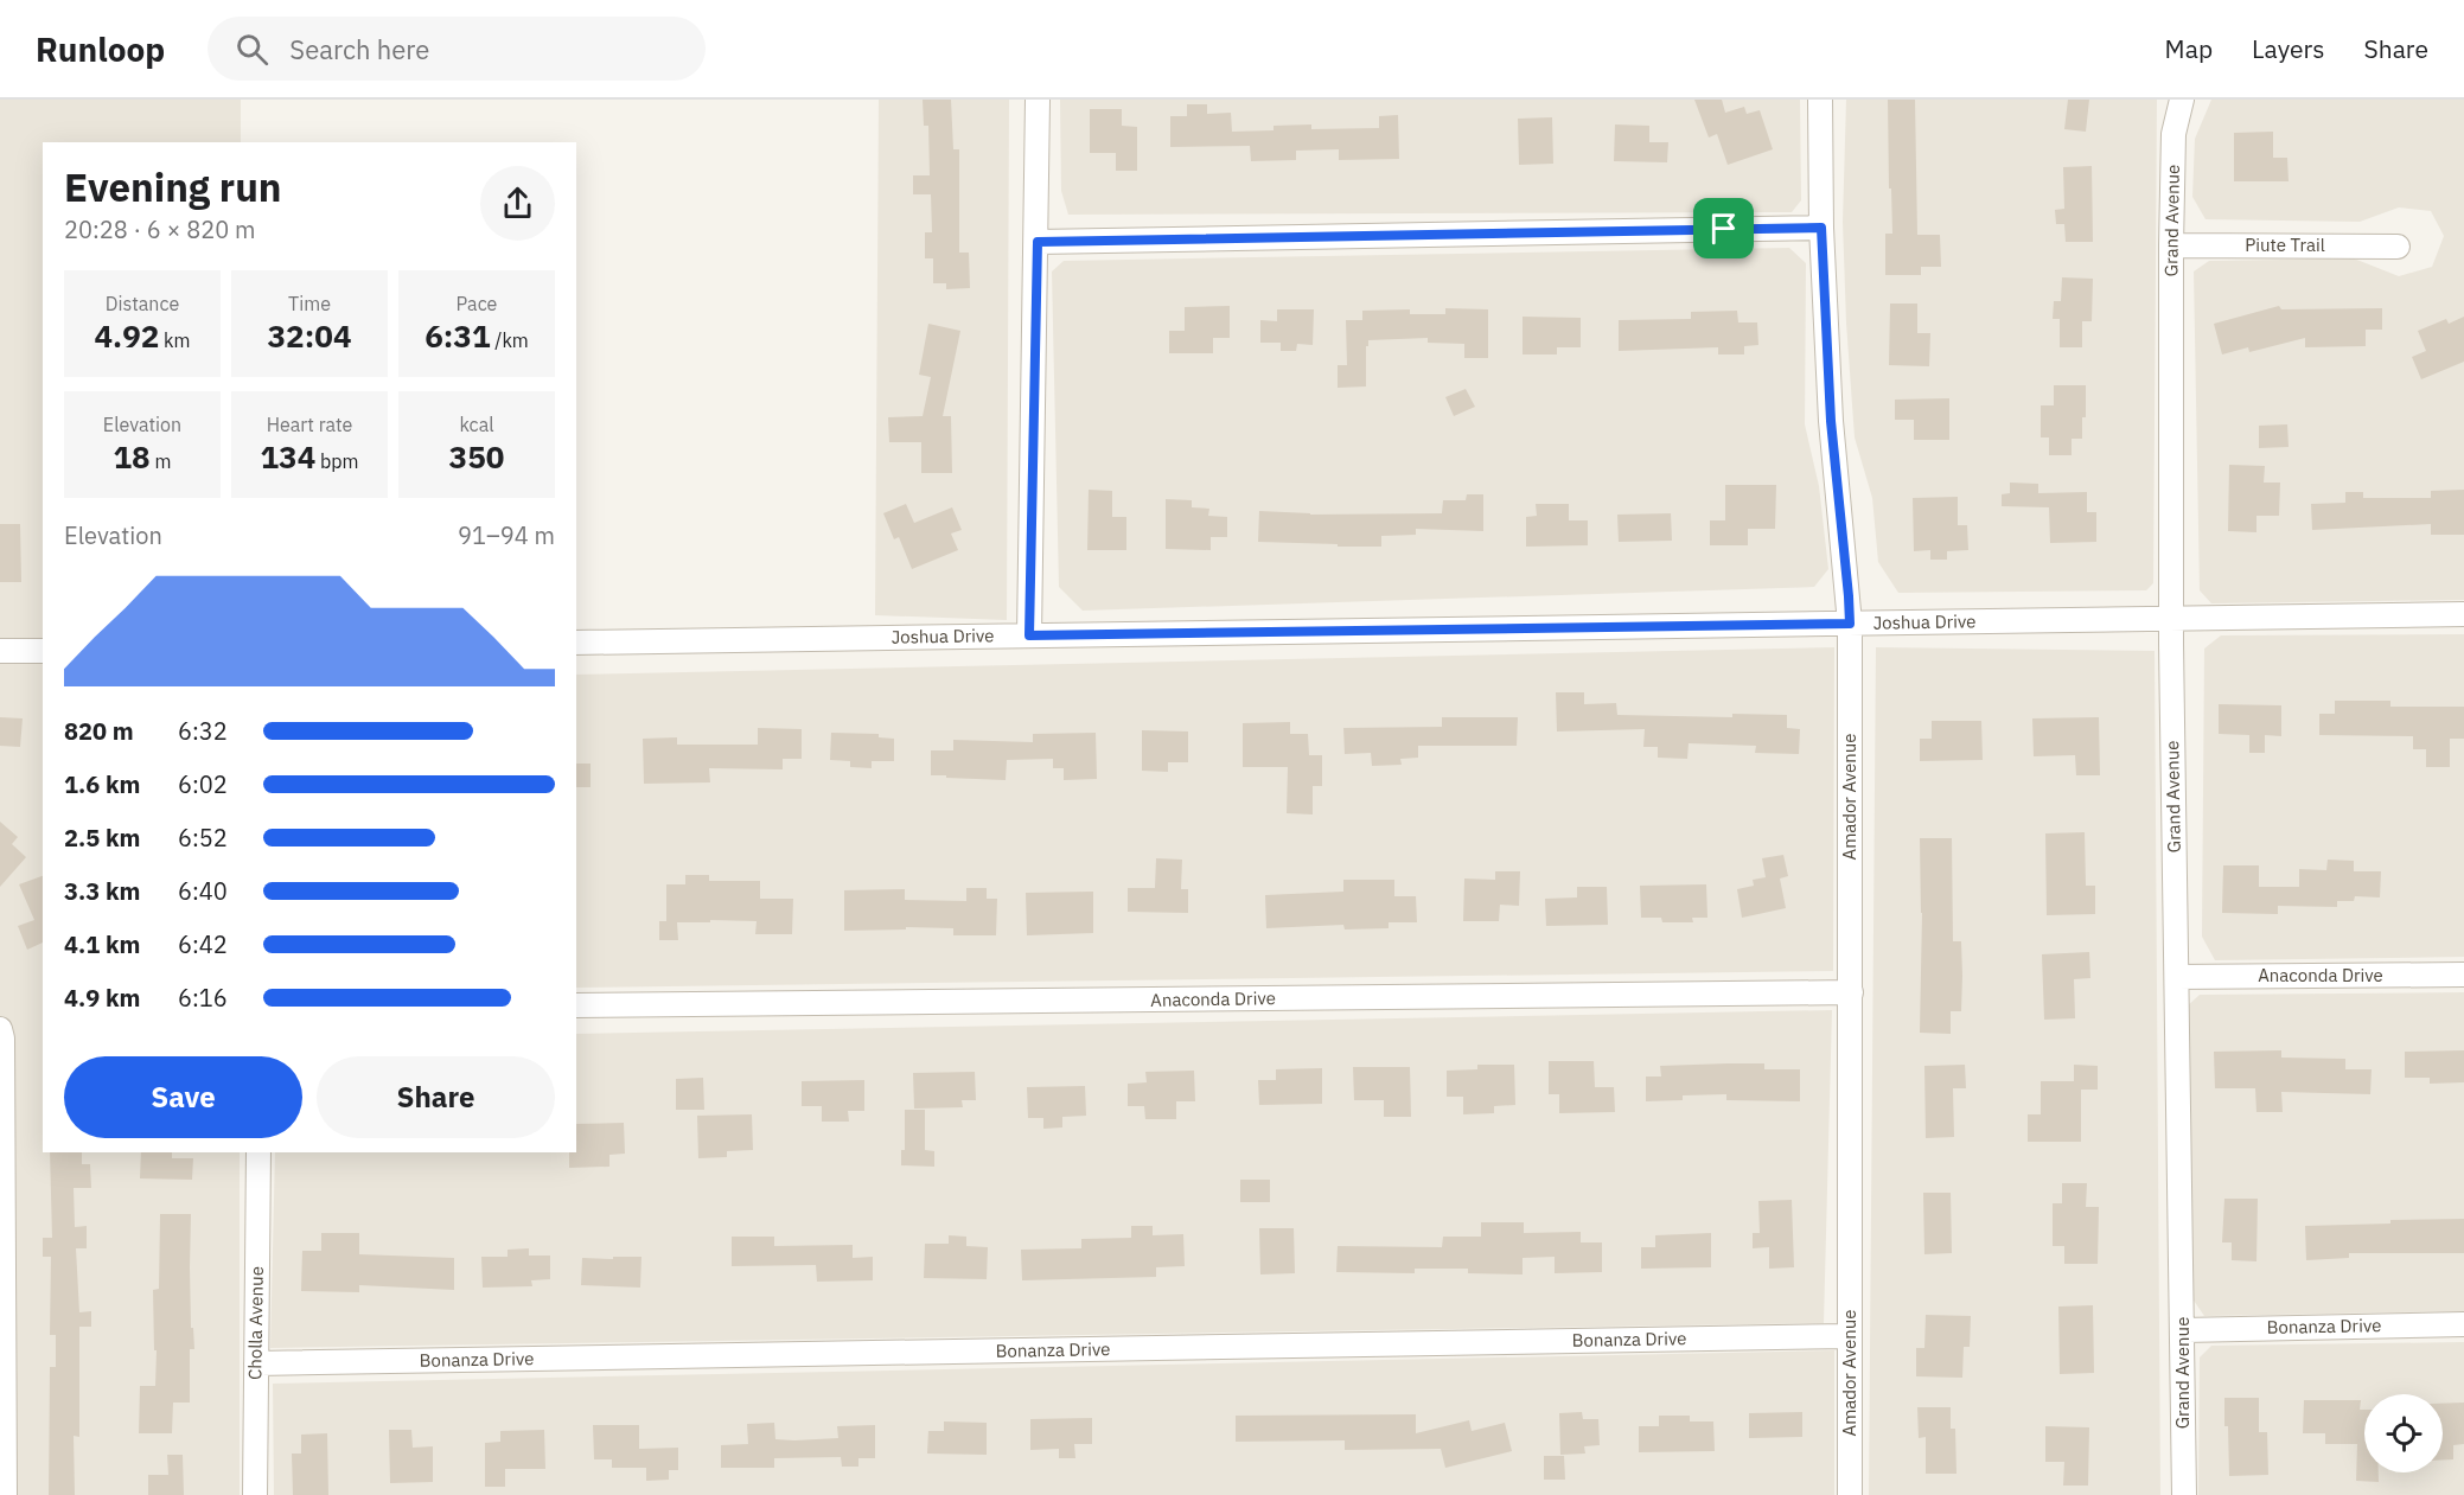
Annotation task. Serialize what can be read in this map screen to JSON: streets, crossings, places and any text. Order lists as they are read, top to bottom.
{
  "streets": {
    "street": [
      "Grand Avenue",
      "Piute Trail",
      "Joshua Drive",
      "Amador Avenue",
      "Anaconda Drive",
      "Cholla Avenue",
      "Bonanza Drive"
    ]
  },
  "crossings": [
    ["Grand Avenue", "Piute Trail"],
    ["Grand Avenue", "Joshua Drive"],
    ["Grand Avenue", "Anaconda Drive"],
    ["Grand Avenue", "Bonanza Drive"],
    ["Joshua Drive", "Amador Avenue"],
    ["Amador Avenue", "Anaconda Drive"],
    ["Amador Avenue", "Bonanza Drive"],
    ["Cholla Avenue", "Bonanza Drive"]
  ],
  "page": {
    "header": "Runloop",
    "search": "Search here",
    "nav": ["Map", "Layers", "Share"],
    "heading": ["Evening run", "20:28 · 6 × 820 m"],
    "stats": [
      ["Distance", "4.92 km"],
      ["Time", "32:04"],
      ["Pace", "6:31 /km"],
      ["Elevation", "18 m"],
      ["Heart rate", "134 bpm"],
      ["kcal", "350"]
    ],
    "chart": ["Elevation", "91–94 m"],
    "list": [
      {
        "name": "820 m",
        "note": "6:32"
      },
      {
        "name": "1.6 km",
        "note": "6:02"
      },
      {
        "name": "2.5 km",
        "note": "6:52"
      },
      {
        "name": "3.3 km",
        "note": "6:40"
      },
      {
        "name": "4.1 km",
        "note": "6:42"
      },
      {
        "name": "4.9 km",
        "note": "6:16"
      }
    ],
    "buttons": ["Save", "Share"]
  }
}
